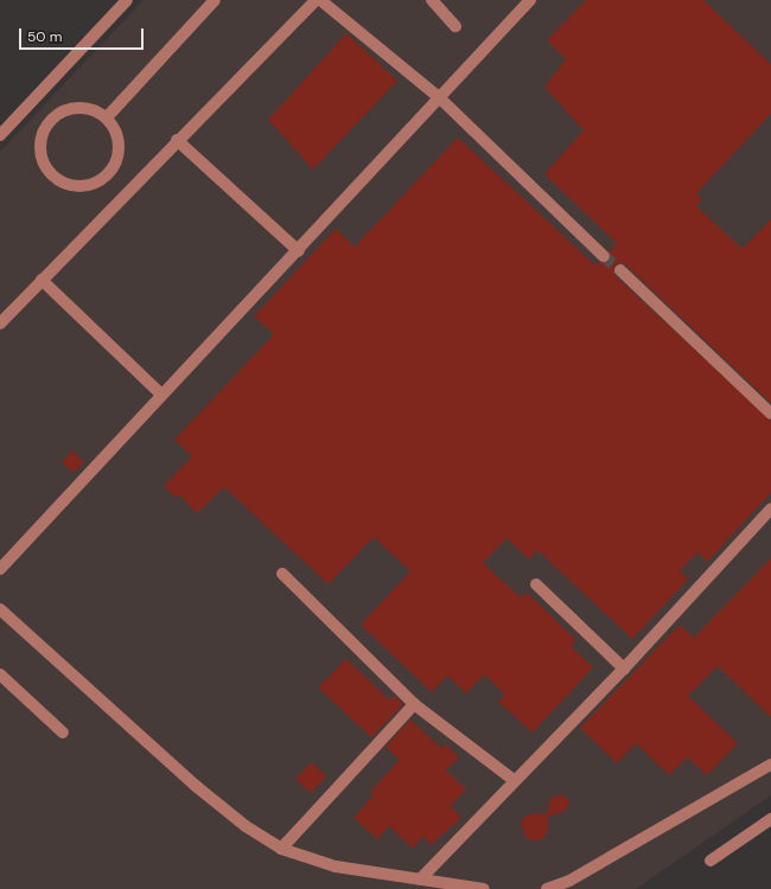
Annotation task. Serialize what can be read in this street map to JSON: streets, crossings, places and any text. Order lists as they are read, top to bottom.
{
  "scale_bar": "50 m"
}
